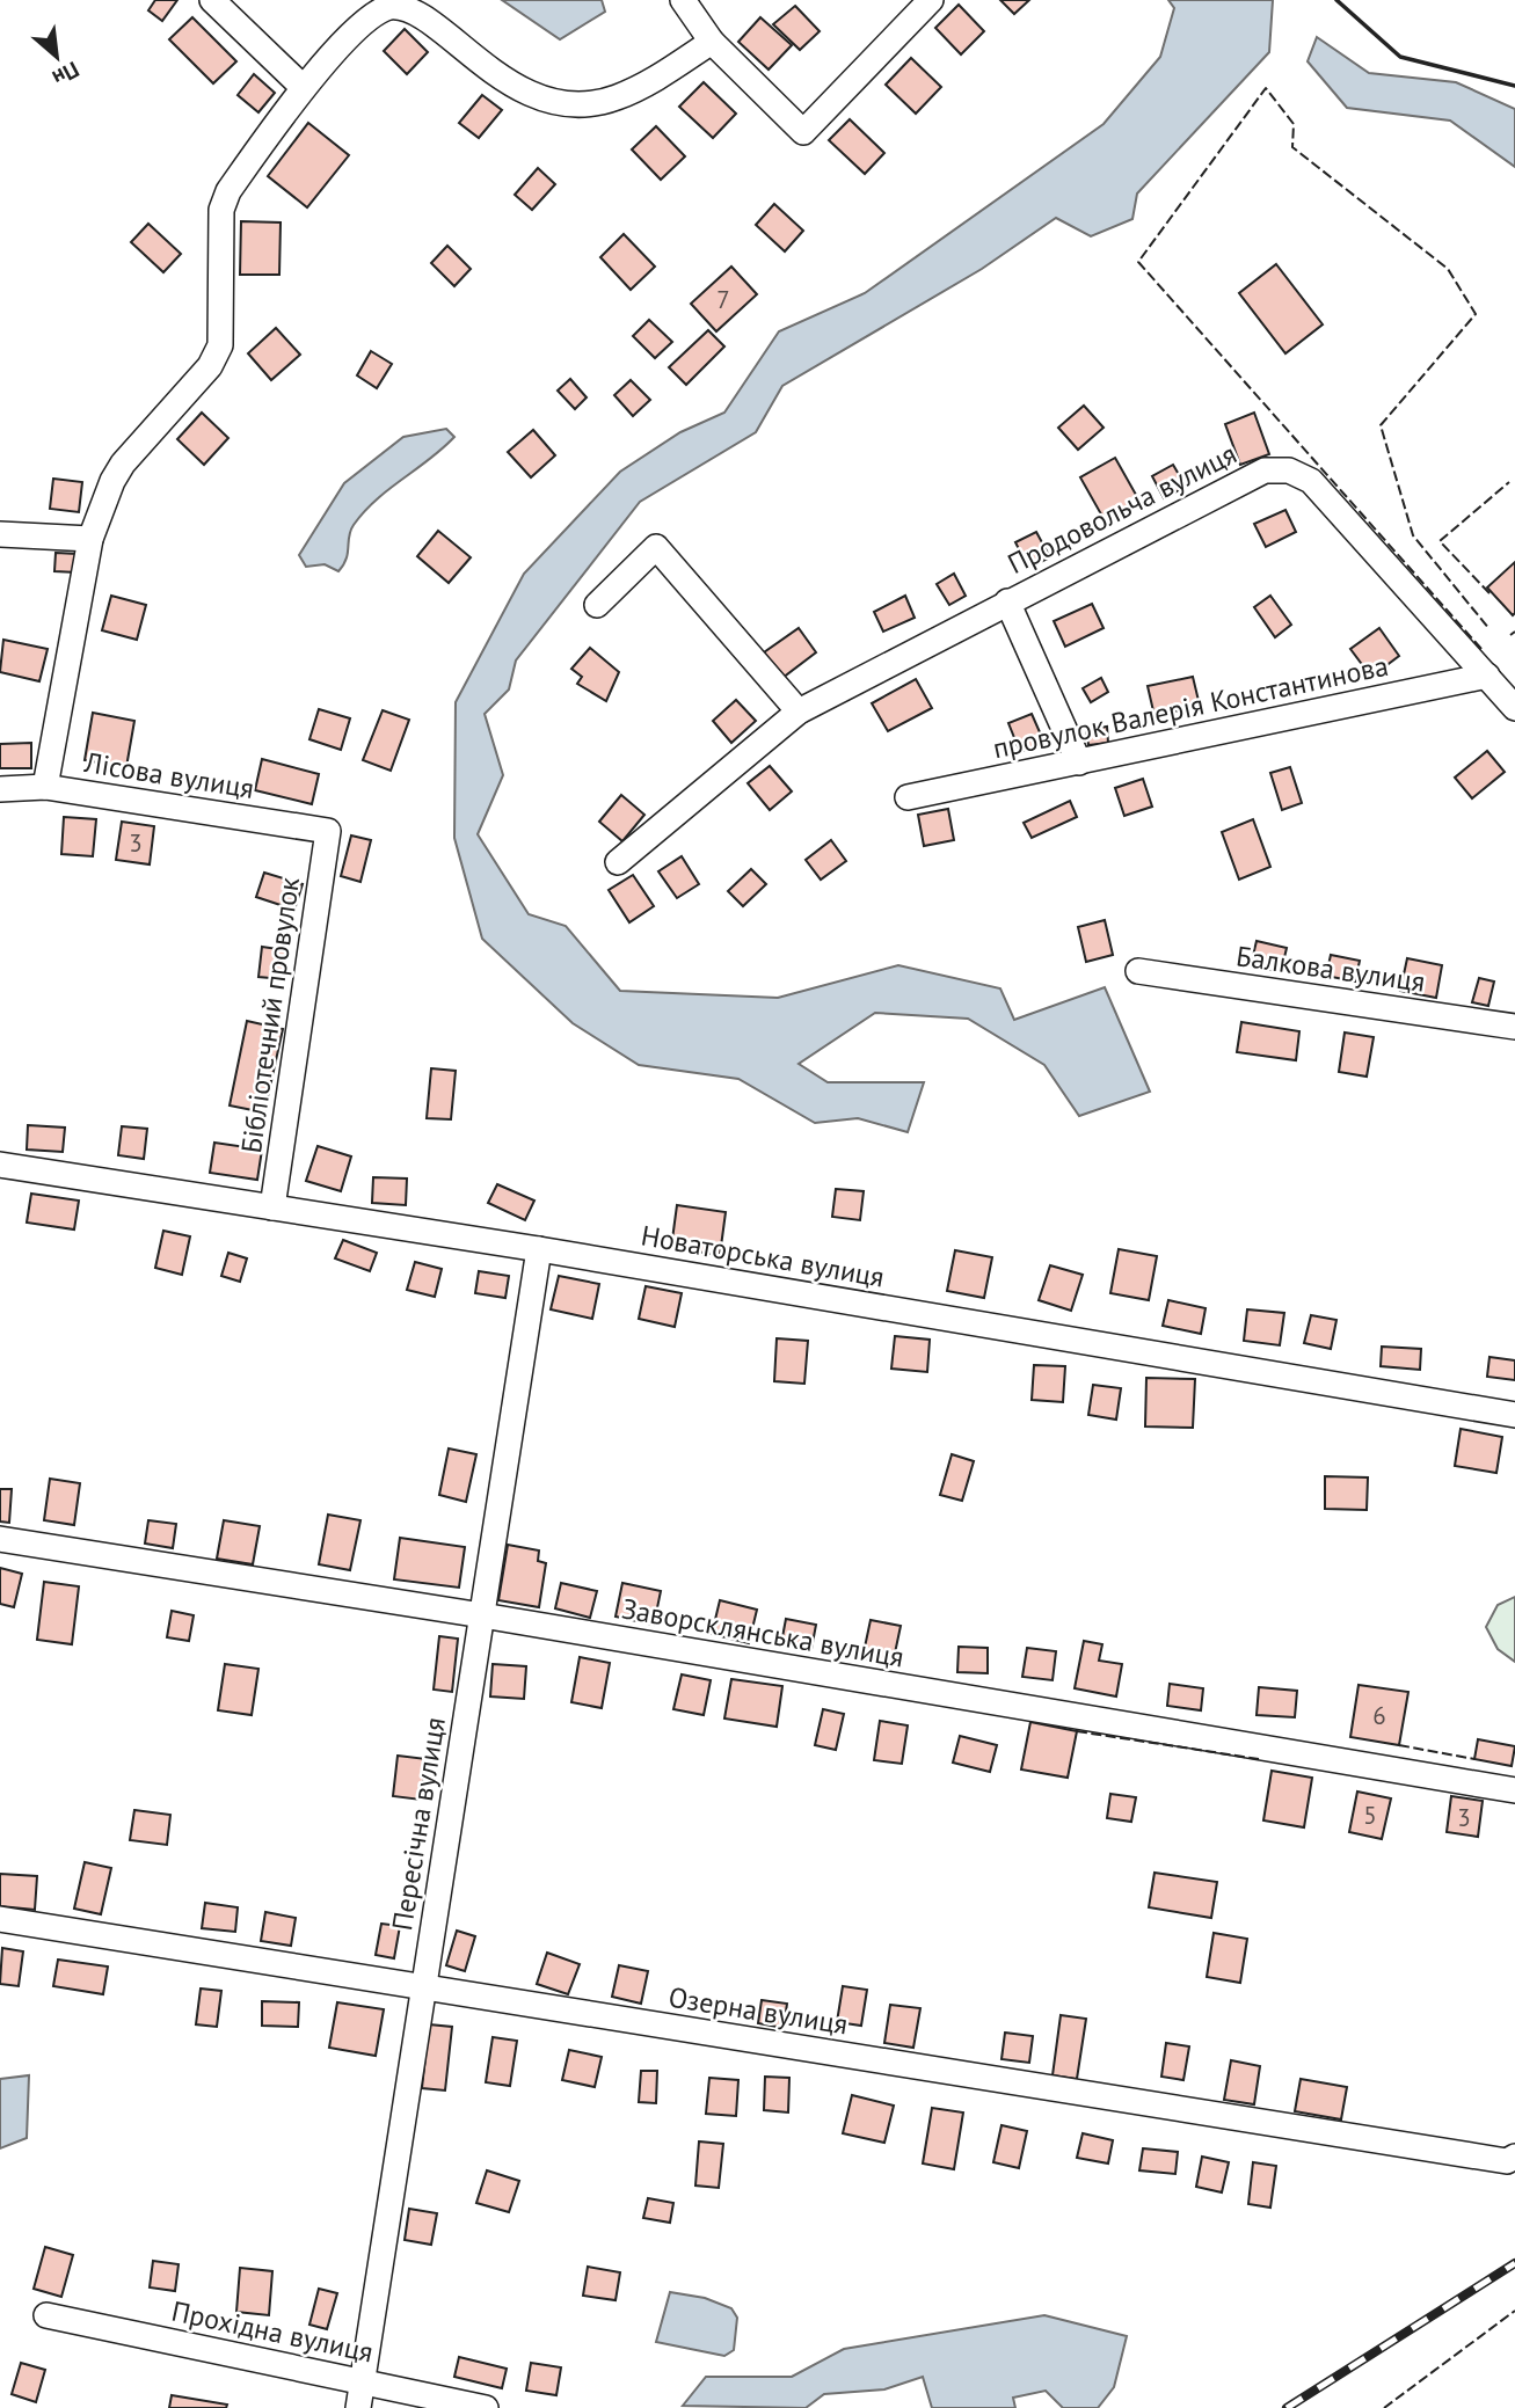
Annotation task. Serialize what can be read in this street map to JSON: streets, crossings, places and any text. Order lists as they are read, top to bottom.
{
  "streets": {
    "street": [
      "Продовольча вулиця",
      "провулок Валерія Константинова",
      "Лісова вулиця",
      "Балкова вулиця",
      "Бібліотечний провулок",
      "Новаторська вулиця",
      "Заворсклянська вулиця",
      "Пересічна вулиця",
      "Озерна вулиця",
      "Прохідна вулиця"
    ]
  },
  "crossings": [
    ["Продовольча вулиця", "провулок Валерія Константинова"],
    ["Лісова вулиця", "Бібліотечний провулок"],
    ["Бібліотечний провулок", "Новаторська вулиця"],
    ["Новаторська вулиця", "Пересічна вулиця"],
    ["Заворсклянська вулиця", "Пересічна вулиця"],
    ["Пересічна вулиця", "Озерна вулиця"],
    ["Пересічна вулиця", "Прохідна вулиця"]
  ],
  "house_numbers": [
    "7",
    "3",
    "6",
    "5",
    "3"
  ],
  "north": "bottom right"
}
